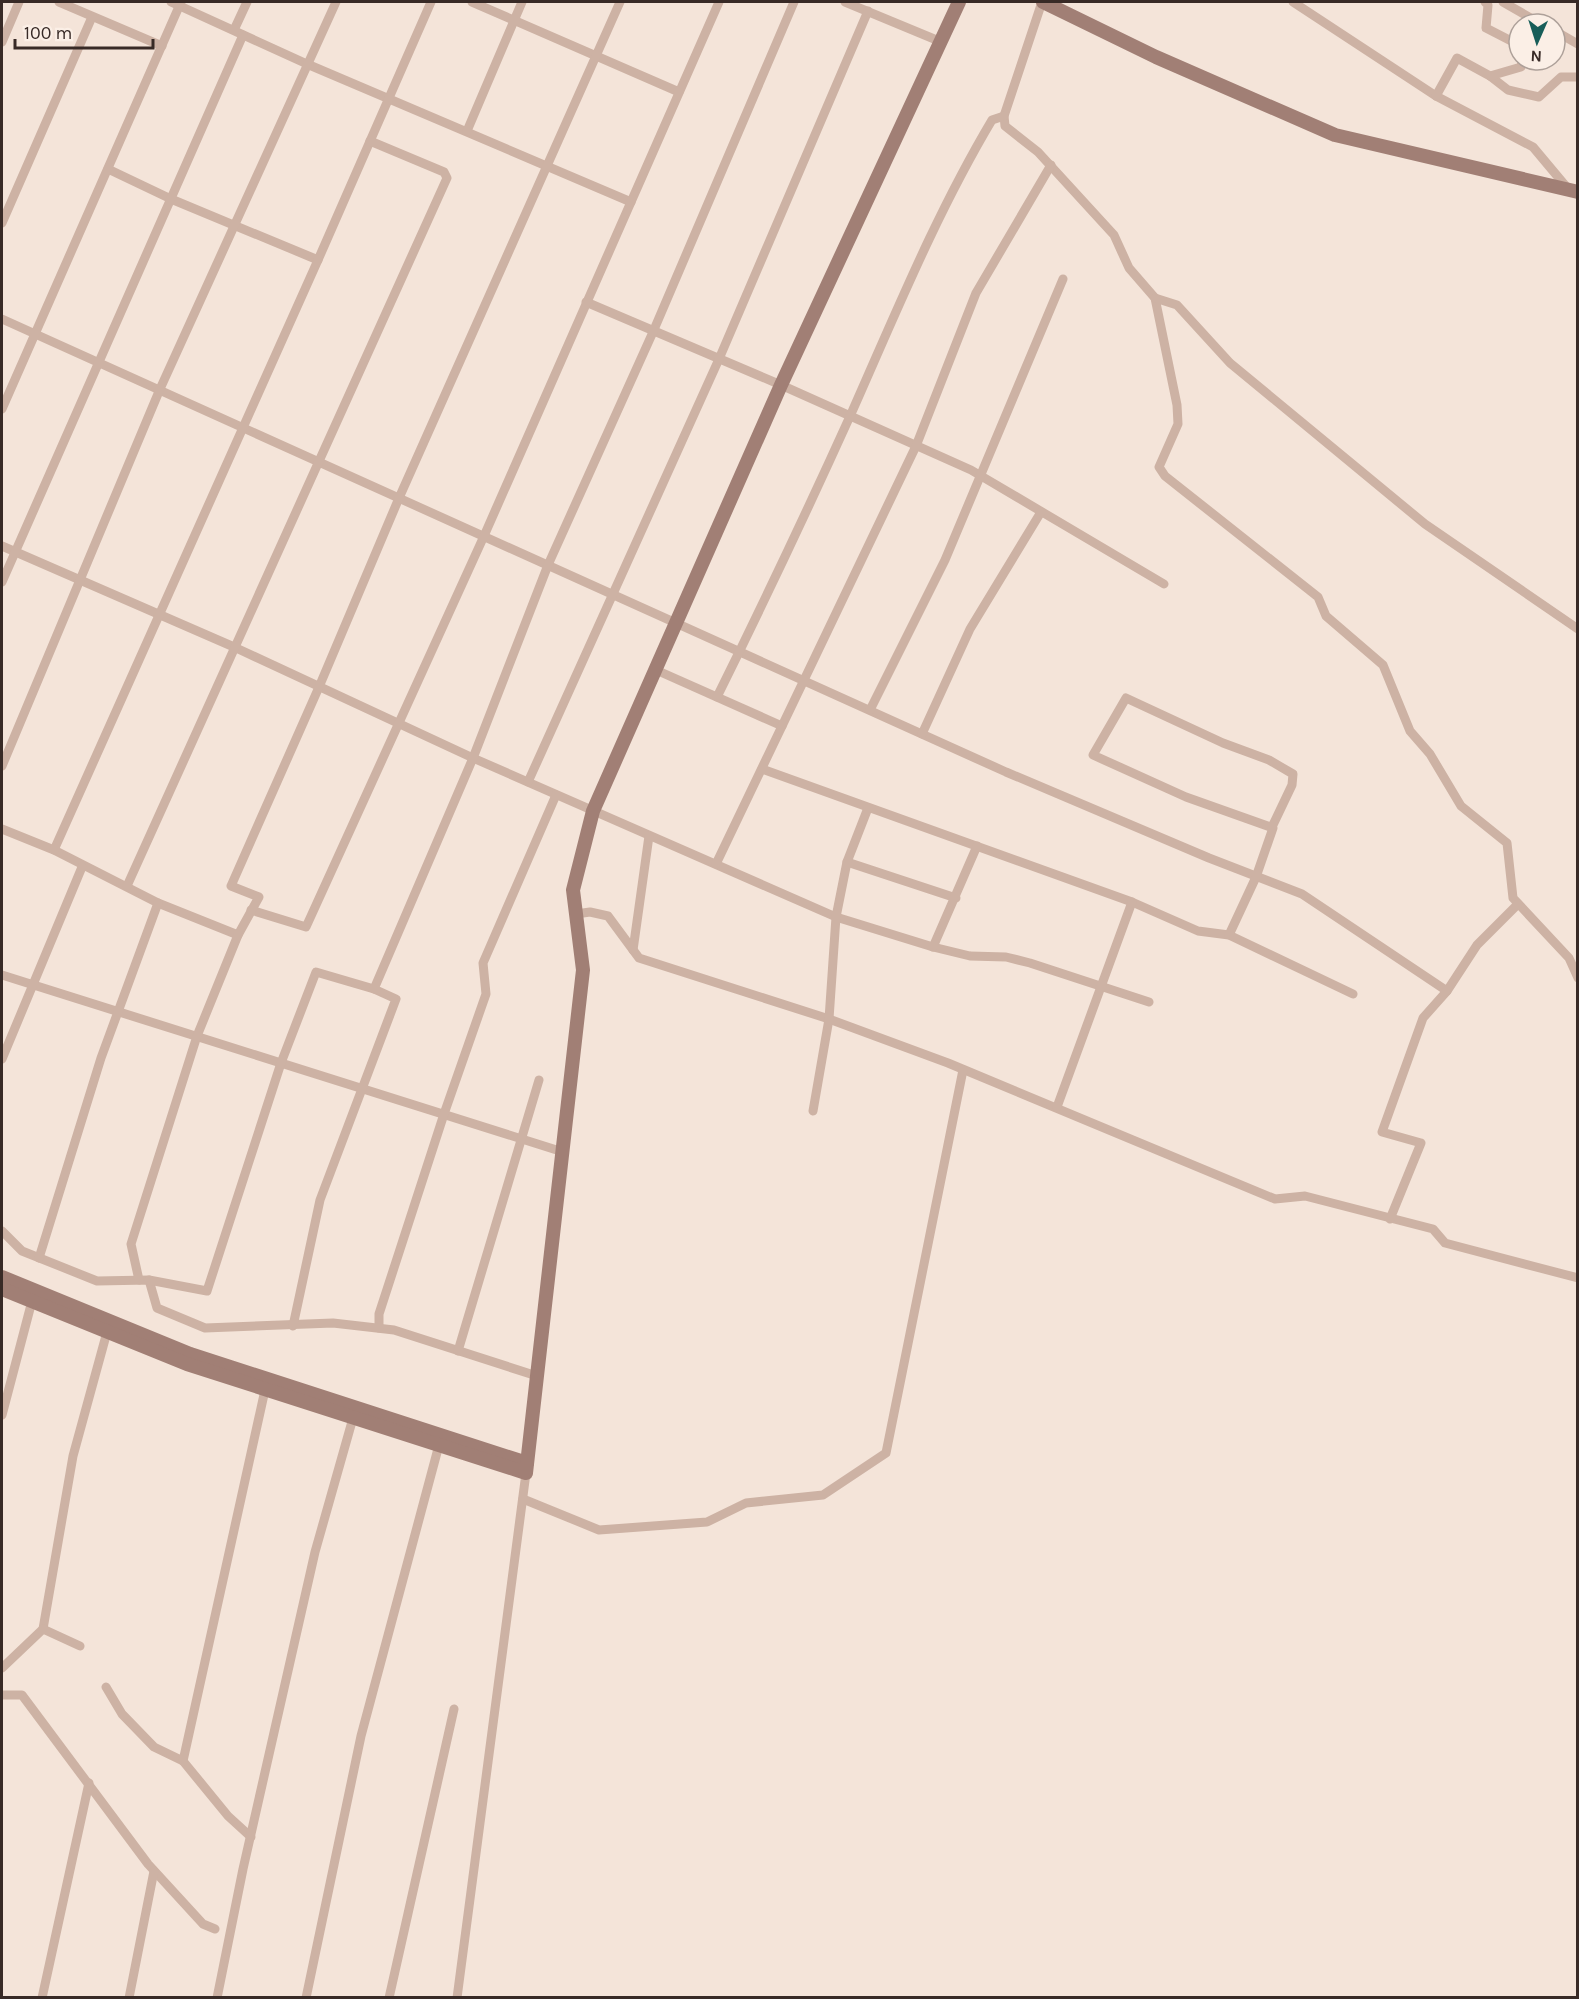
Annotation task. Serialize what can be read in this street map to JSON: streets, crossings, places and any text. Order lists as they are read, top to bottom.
{
  "scale_bar": "100 m",
  "north": "bottom"
}
